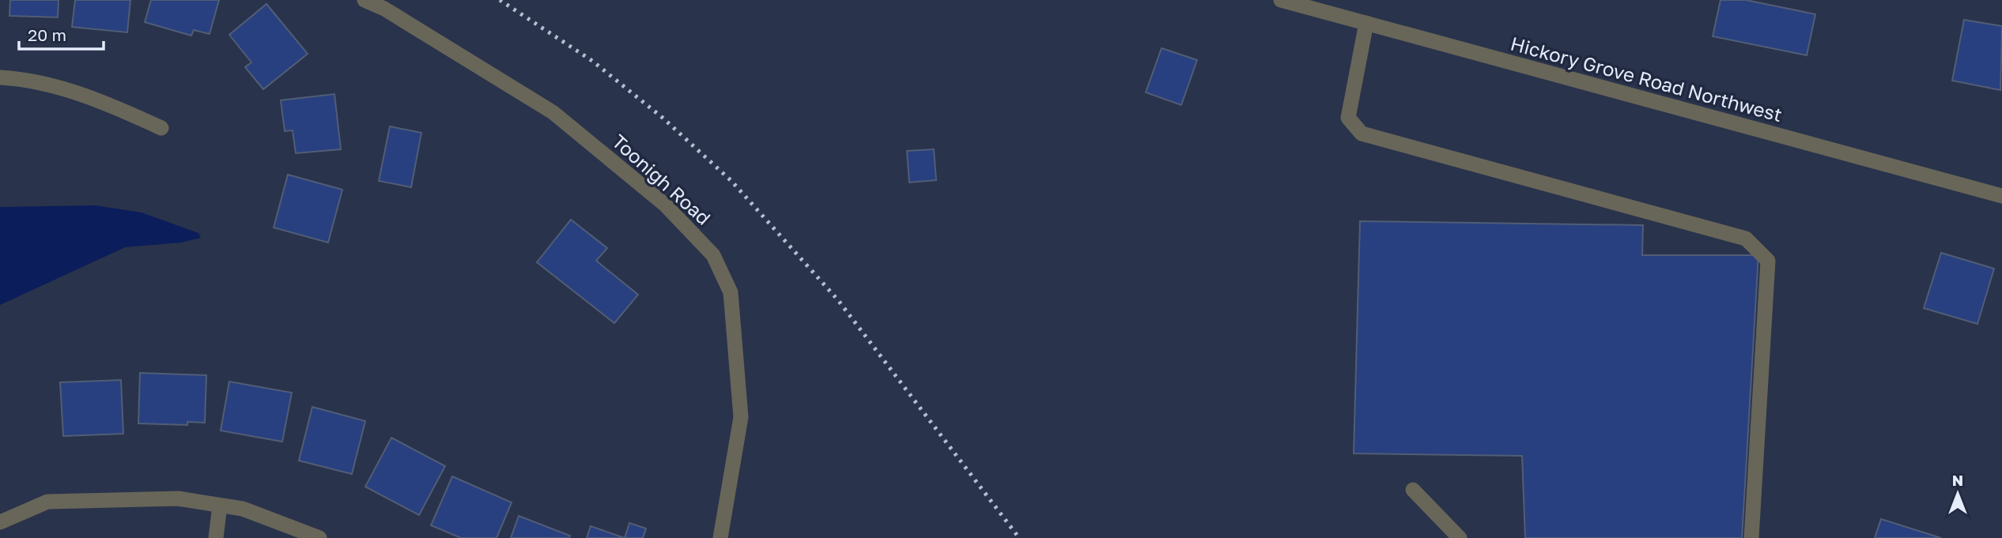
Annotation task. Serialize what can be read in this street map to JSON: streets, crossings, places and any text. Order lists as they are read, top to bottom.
{
  "streets": {
    "street": ["Hickory Grove Road Northwest", "Toonigh Road"]
  },
  "scale_bar": "20 m",
  "north": "top"
}
